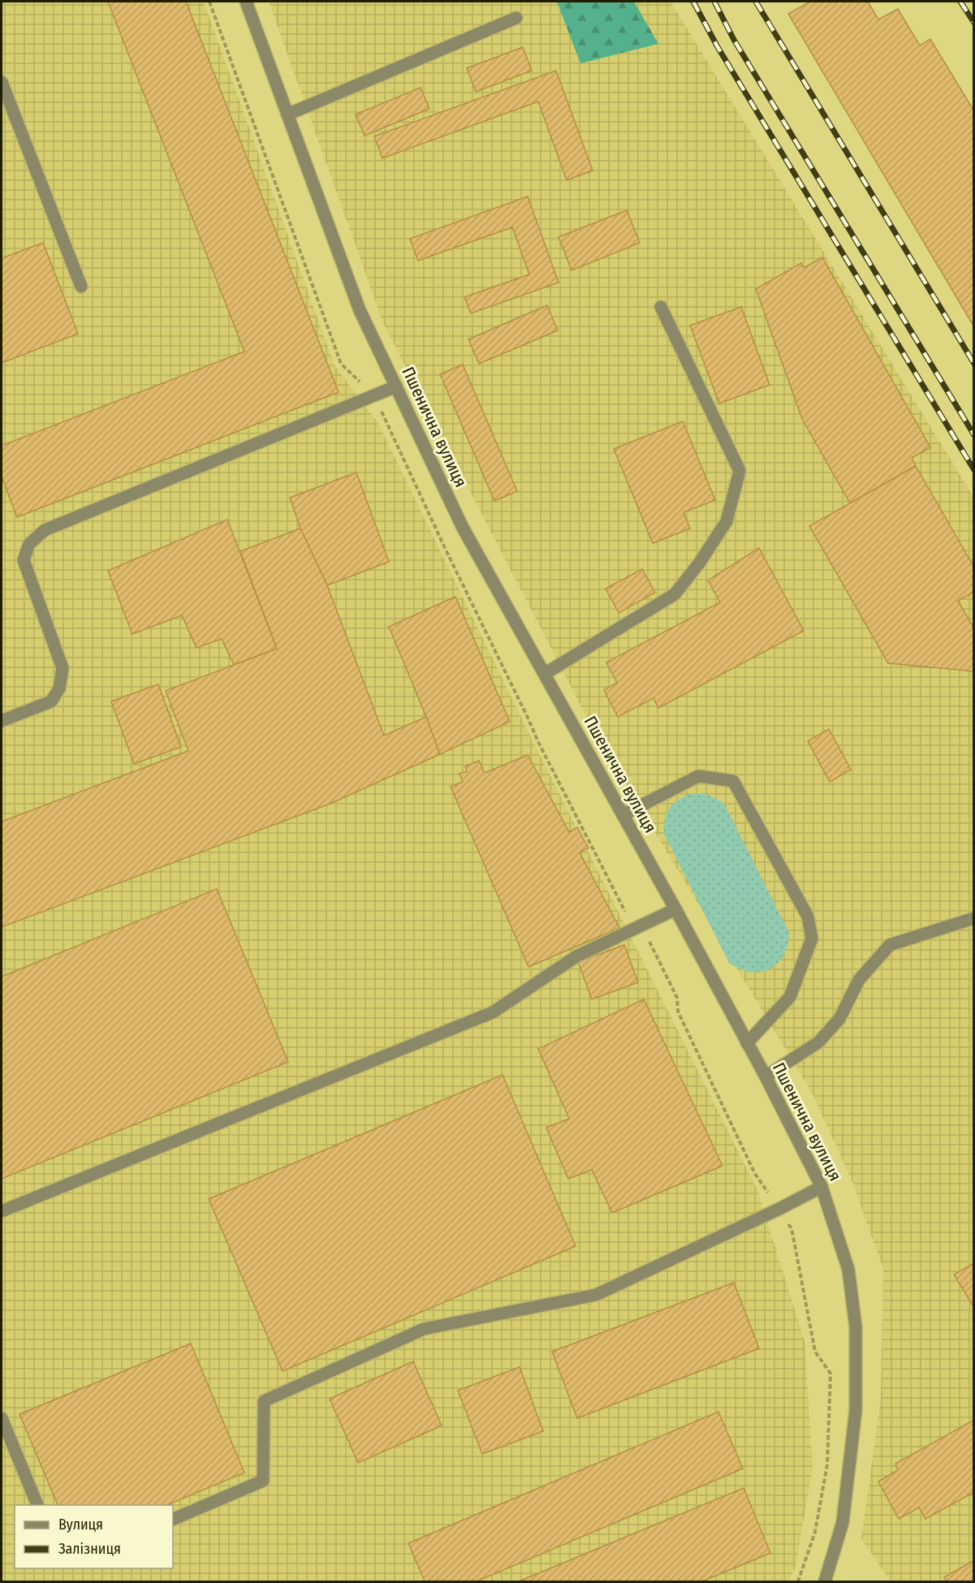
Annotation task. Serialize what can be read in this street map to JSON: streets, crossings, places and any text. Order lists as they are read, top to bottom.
{
  "streets": {
    "street": ["Пшенична вулиця"]
  },
  "legend": ["Вулиця", "Залізниця"]
}
